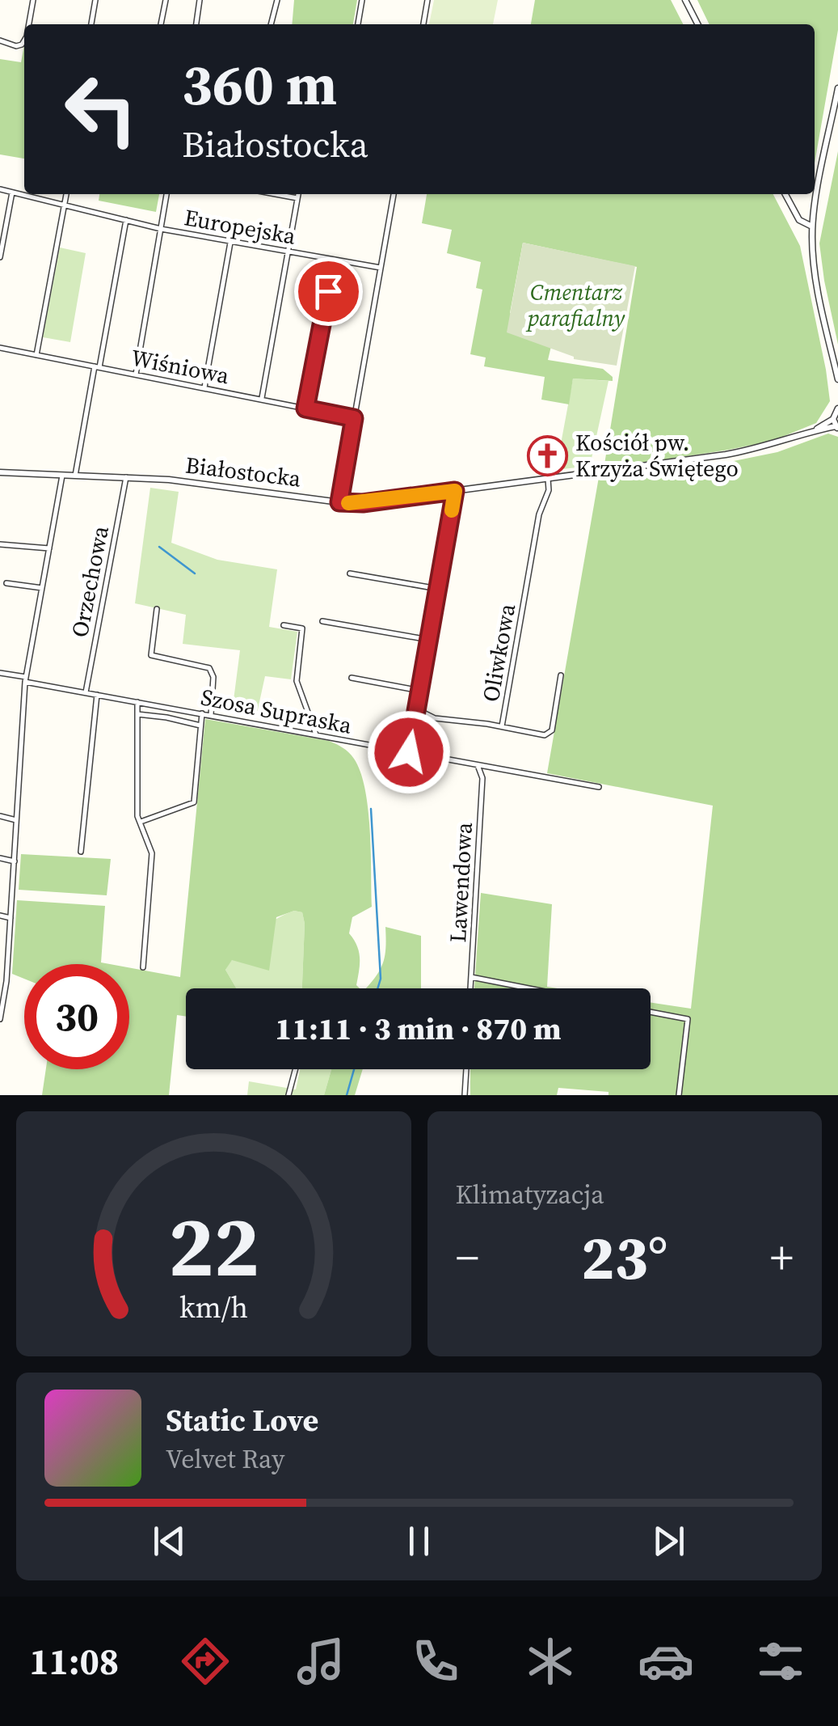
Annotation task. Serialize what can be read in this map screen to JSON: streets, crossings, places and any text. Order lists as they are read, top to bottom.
{
  "streets": {
    "street": [
      "Europejska",
      "Wiśniowa",
      "Białostocka",
      "Orzechowa",
      "Oliwkowa",
      "Szosa Supraska",
      "Lawendowa"
    ]
  },
  "crossings": [
    ["Białostocka", "Orzechowa"],
    ["Białostocka", "Oliwkowa"],
    ["Orzechowa", "Szosa Supraska"],
    ["Szosa Supraska", "Lawendowa"]
  ],
  "parks": ["Cmentarz parafialny"],
  "places": {
    "church": ["Kościół pw. Krzyża Świętego"]
  },
  "page": {
    "turn": ["360 m", "Białostocka"],
    "limit": "30",
    "trip": "11:11 · 3 min · 870 m",
    "tile": "Klimatyzacja",
    "heat": ["−", "23°", "+"],
    "song": ["Static Love", "Velvet Ray"],
    "tabs": "11:08",
    "gauge": ["22", "km/h"]
  }
}
